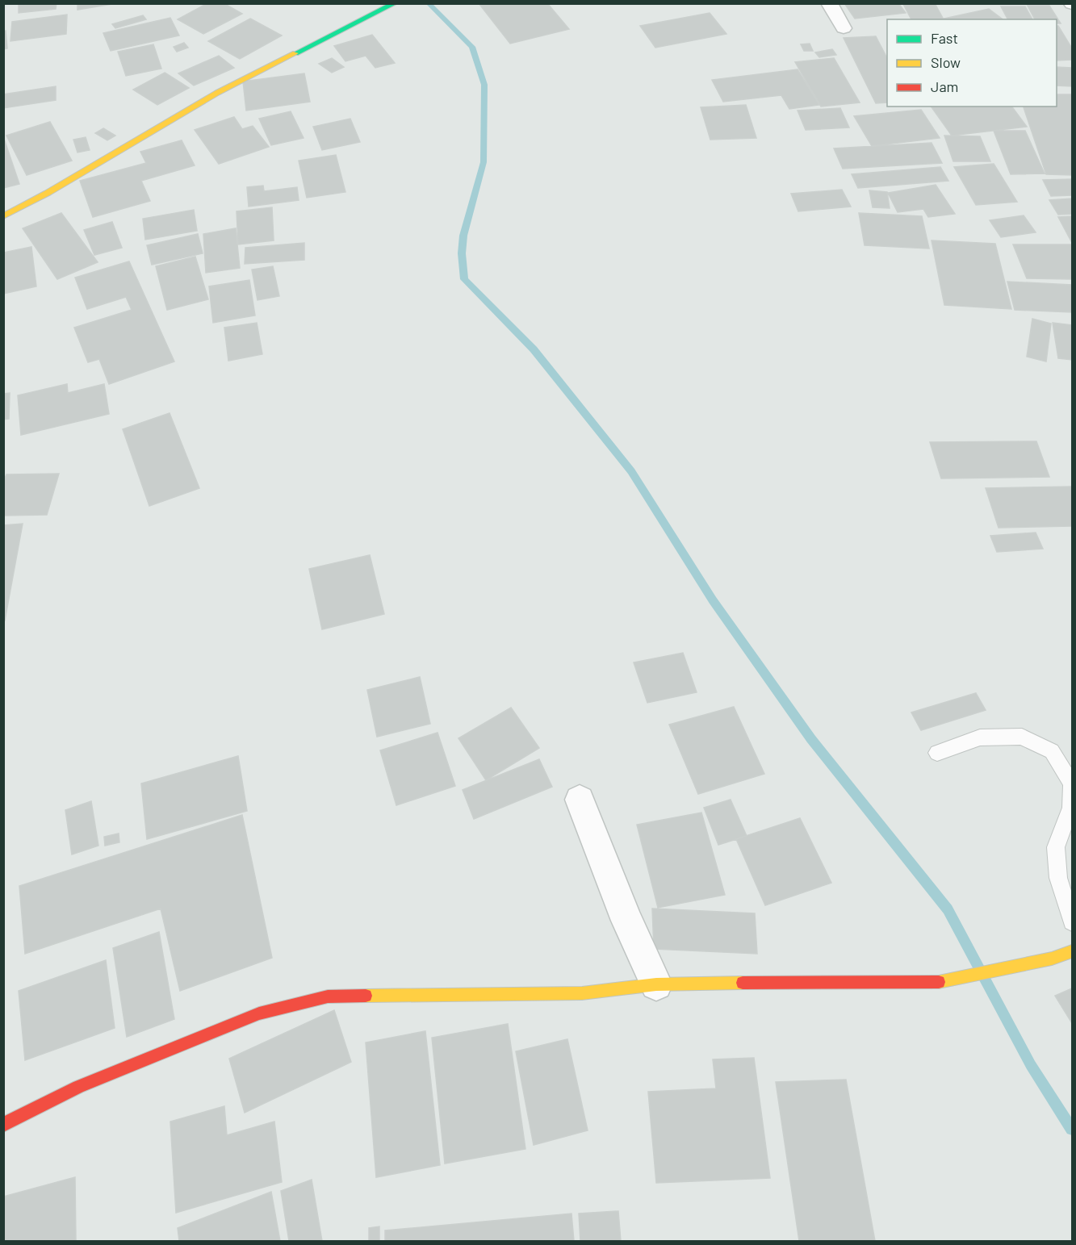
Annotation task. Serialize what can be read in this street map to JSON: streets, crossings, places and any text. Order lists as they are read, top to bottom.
{
  "legend": ["Fast", "Slow", "Jam"]
}
